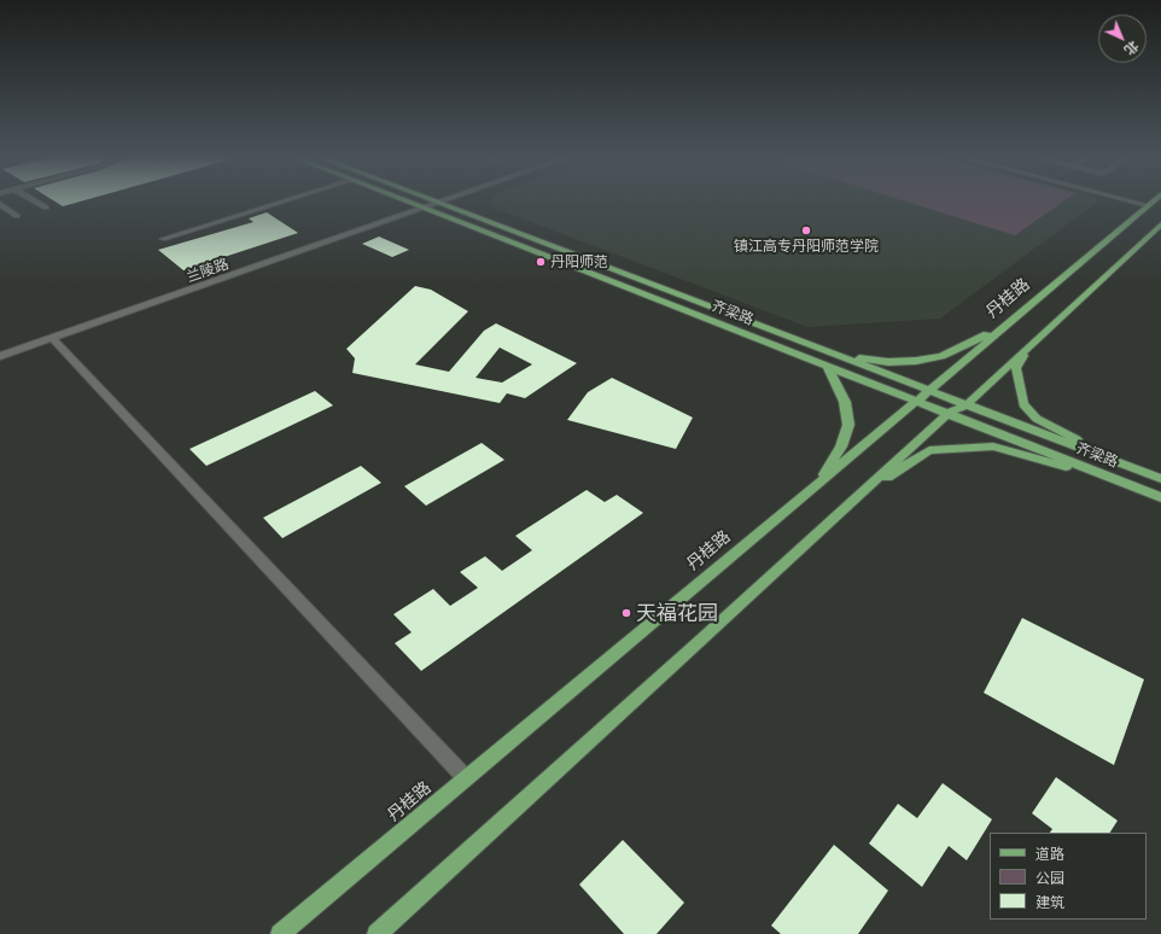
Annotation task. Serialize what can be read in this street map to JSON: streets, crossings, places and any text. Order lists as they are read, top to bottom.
{
  "streets": {
    "main road": ["丹桂路", "齐梁路"],
    "street": ["兰陵路"]
  },
  "crossings": [
    ["兰陵路", "齐梁路"],
    ["丹桂路", "齐梁路"]
  ],
  "places": ["镇江高专丹阳师范学院", "丹阳师范", "天福花园"],
  "legend": ["道路", "公园", "建筑"],
  "north": "bottom right"
}
